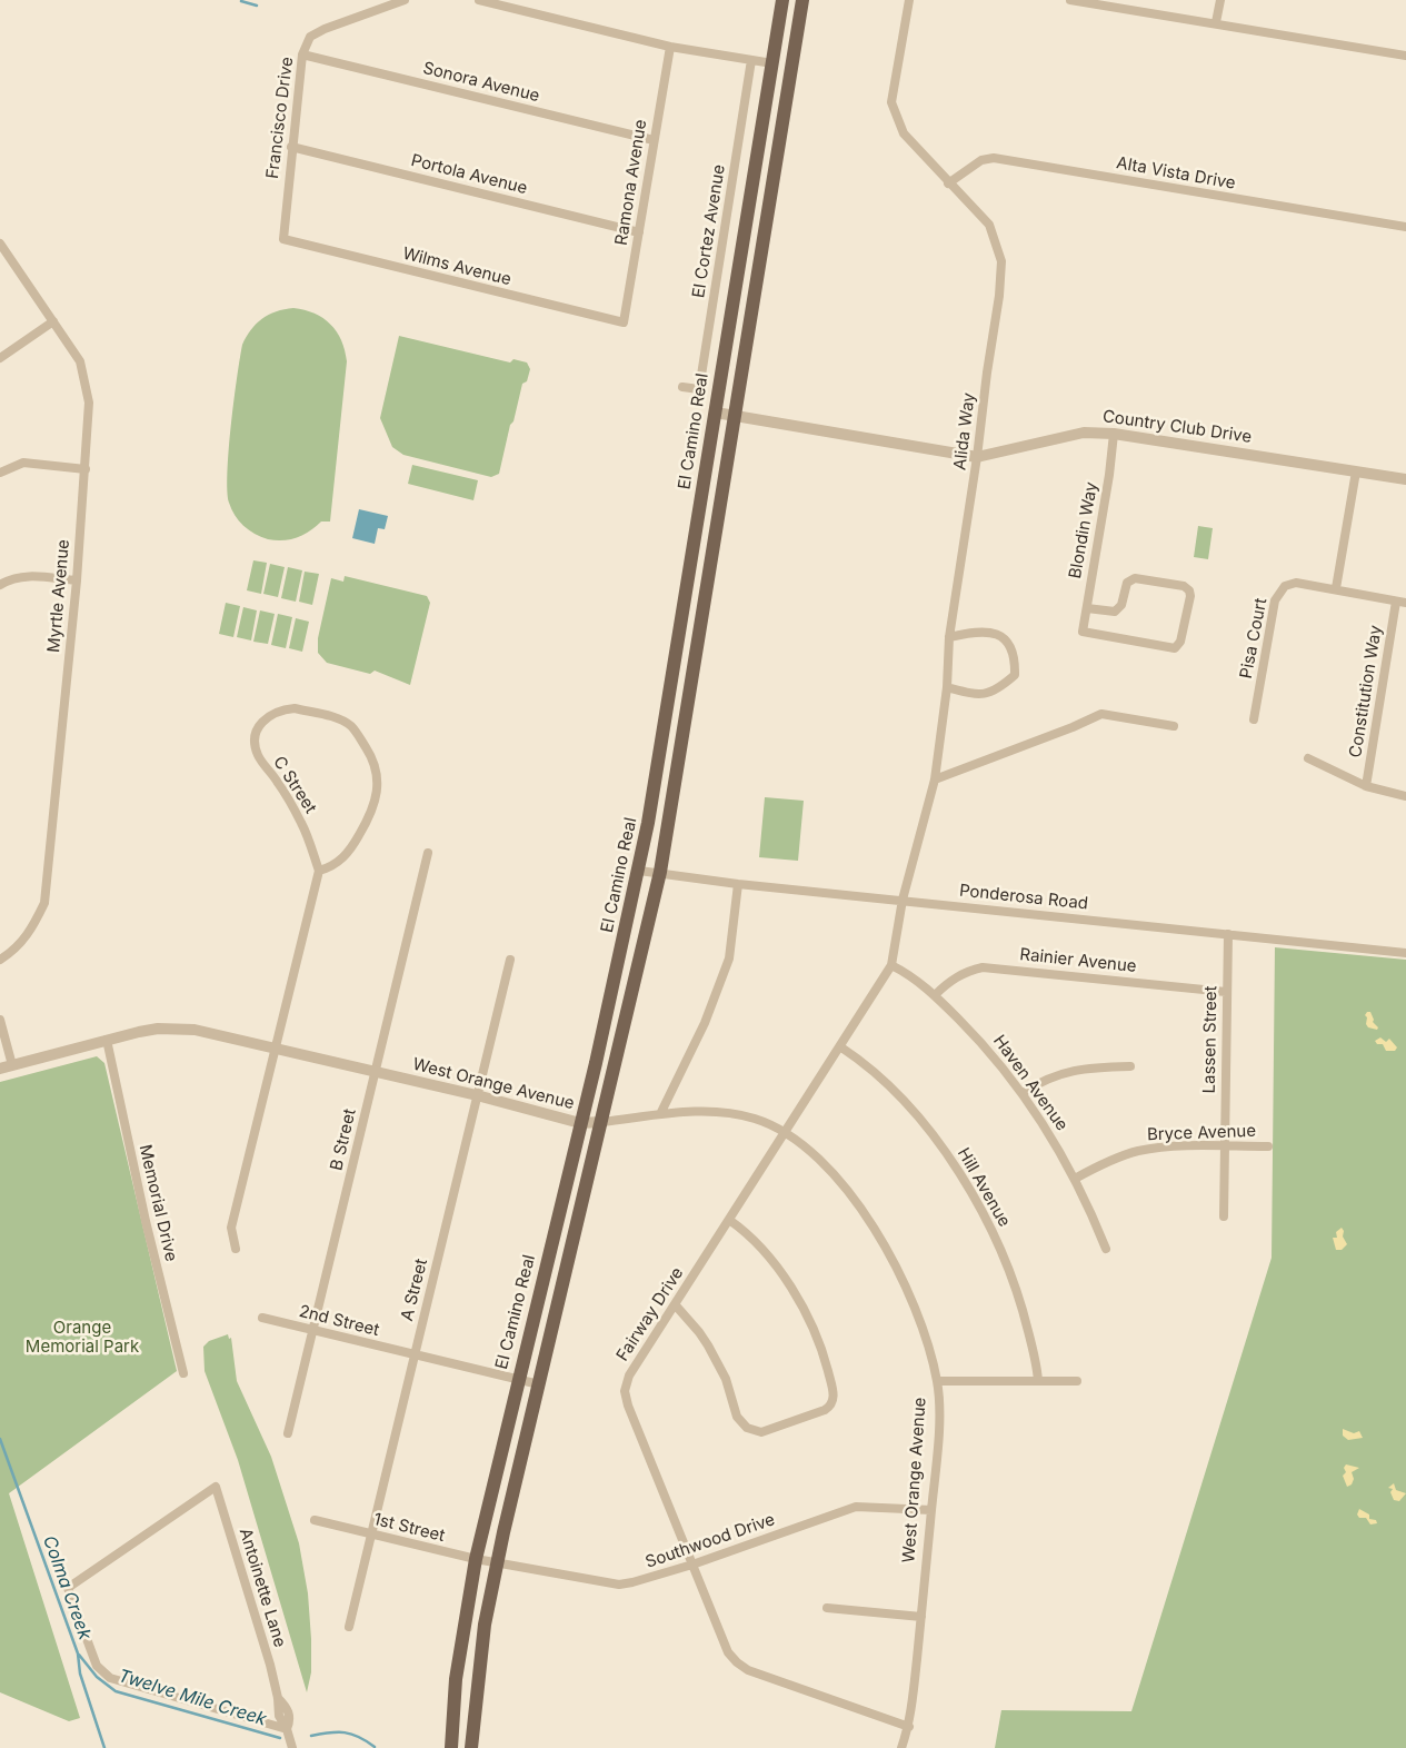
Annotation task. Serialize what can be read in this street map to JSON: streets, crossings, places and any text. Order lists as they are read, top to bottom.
{
  "streets": {
    "main road": ["El Camino Real"],
    "street": [
      "Sonora Avenue",
      "Francisco Drive",
      "Alta Vista Drive",
      "Portola Avenue",
      "Ramona Avenue",
      "El Cortez Avenue",
      "Wilms Avenue",
      "Country Club Drive",
      "Alida Way",
      "Blondin Way",
      "Myrtle Avenue",
      "Pisa Court",
      "Constitution Way",
      "C Street",
      "Ponderosa Road",
      "Rainier Avenue",
      "Lassen Street",
      "Haven Avenue",
      "West Orange Avenue",
      "Bryce Avenue",
      "B Street",
      "Hill Avenue",
      "Memorial Drive",
      "A Street",
      "Fairway Drive",
      "2nd Street",
      "1st Street",
      "Southwood Drive",
      "Antoinette Lane"
    ]
  },
  "crossings": [
    ["Sonora Avenue", "Francisco Drive"],
    ["Sonora Avenue", "Ramona Avenue"],
    ["Francisco Drive", "Portola Avenue"],
    ["Francisco Drive", "Wilms Avenue"],
    ["Alta Vista Drive", "Alida Way"],
    ["Portola Avenue", "Ramona Avenue"],
    ["Ramona Avenue", "Wilms Avenue"],
    ["Country Club Drive", "El Camino Real"],
    ["Country Club Drive", "Alida Way"],
    ["Country Club Drive", "Blondin Way"],
    ["El Camino Real", "Ponderosa Road"],
    ["El Camino Real", "West Orange Avenue"],
    ["El Camino Real", "2nd Street"],
    ["El Camino Real", "1st Street"],
    ["Alida Way", "Ponderosa Road"],
    ["Alida Way", "Fairway Drive"],
    ["Pisa Court", "Constitution Way"],
    ["Ponderosa Road", "Lassen Street"],
    ["Ponderosa Road", "Fairway Drive"],
    ["Rainier Avenue", "Lassen Street"],
    ["Rainier Avenue", "Haven Avenue"],
    ["Lassen Street", "Bryce Avenue"],
    ["Haven Avenue", "Bryce Avenue"],
    ["Haven Avenue", "Fairway Drive"],
    ["West Orange Avenue", "B Street"],
    ["West Orange Avenue", "Memorial Drive"],
    ["West Orange Avenue", "A Street"],
    ["West Orange Avenue", "Fairway Drive"],
    ["West Orange Avenue", "Southwood Drive"],
    ["B Street", "2nd Street"],
    ["Hill Avenue", "Fairway Drive"],
    ["A Street", "2nd Street"],
    ["A Street", "1st Street"],
    ["Fairway Drive", "Southwood Drive"],
    ["1st Street", "Southwood Drive"]
  ],
  "water": ["Colma Creek", "Twelve Mile Creek"],
  "parks": ["Orange Memorial Park"]
}
